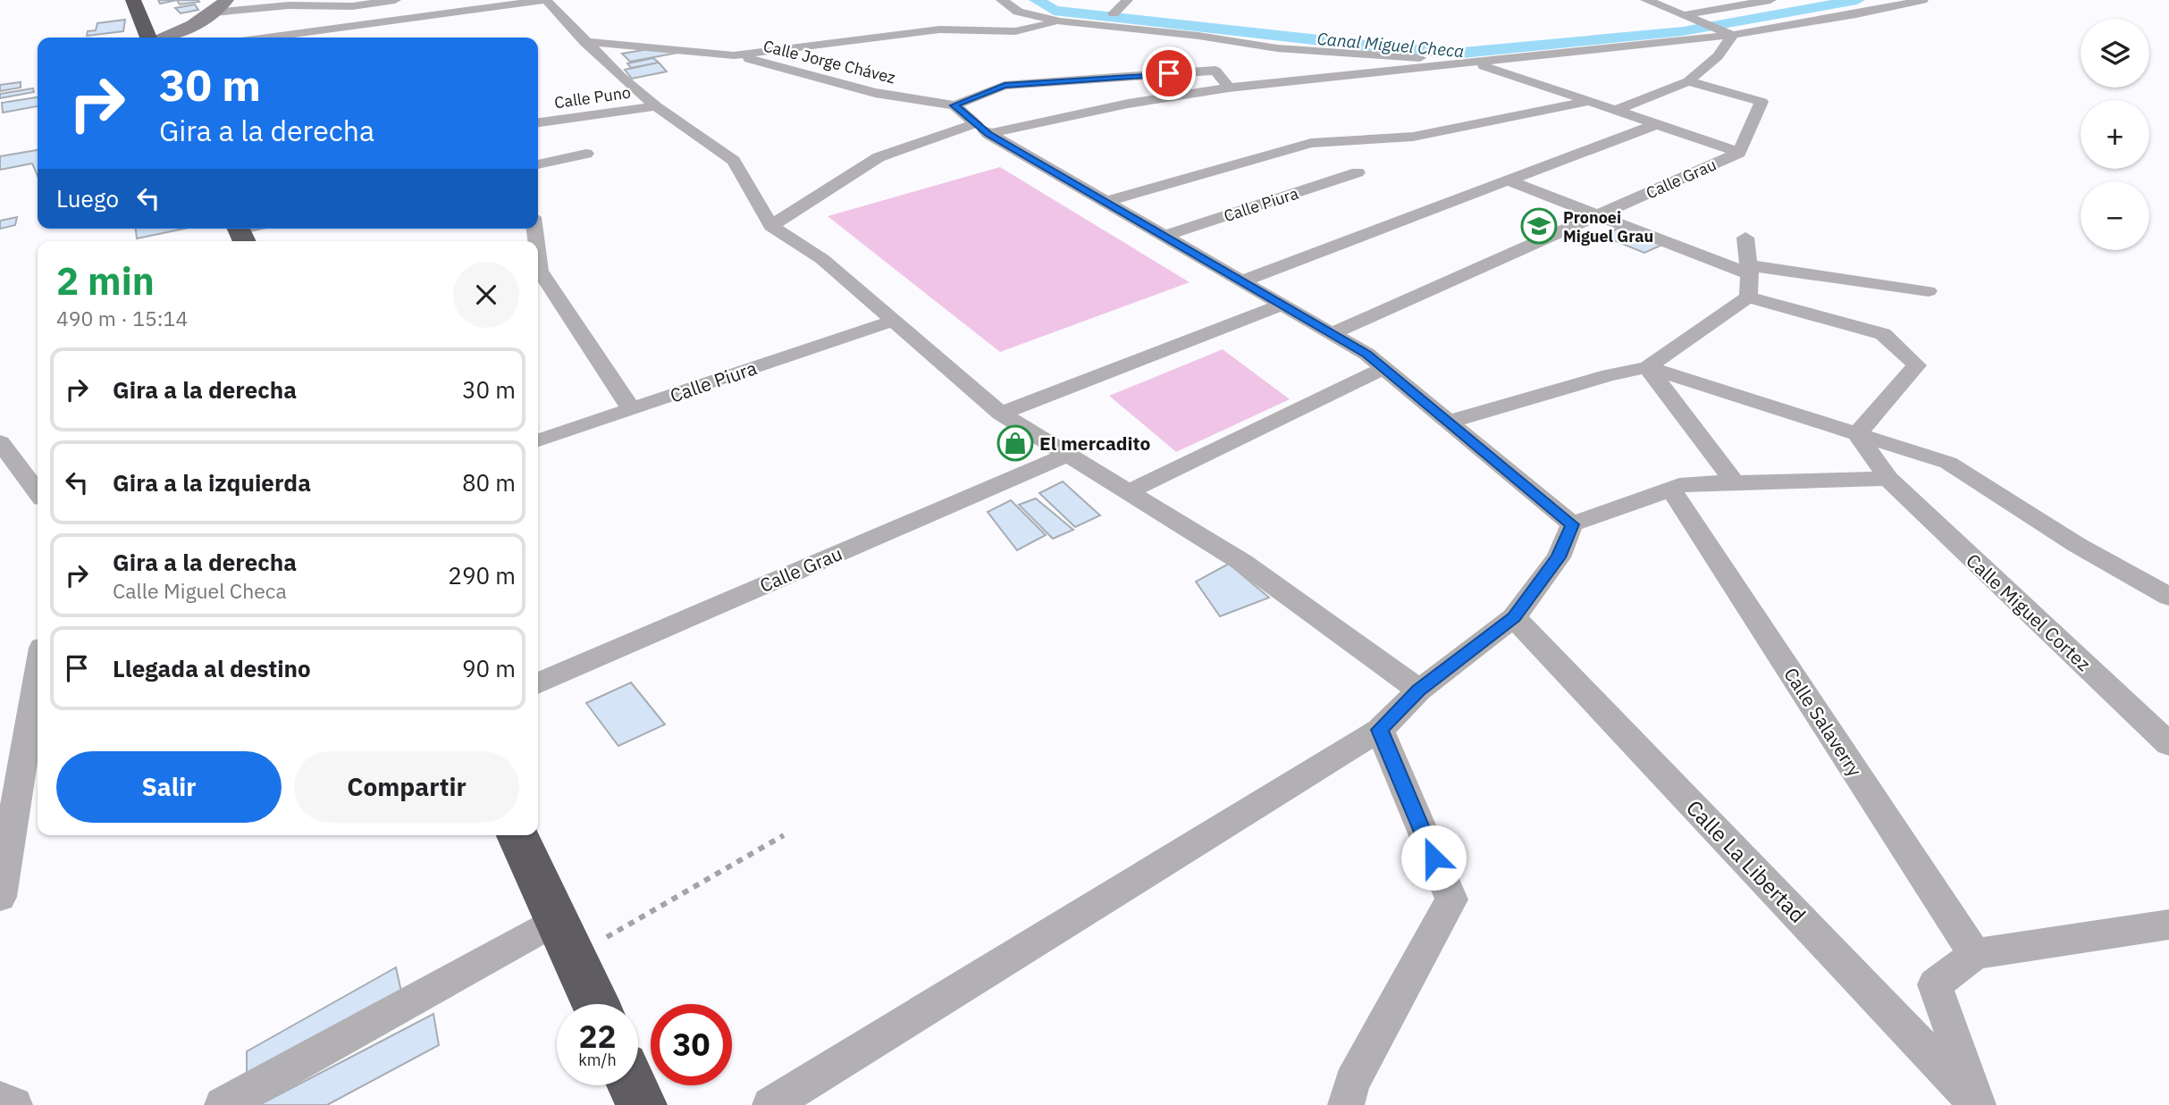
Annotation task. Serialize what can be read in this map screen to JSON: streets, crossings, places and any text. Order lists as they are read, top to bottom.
{
  "streets": {
    "street": [
      "Calle Jorge Chávez",
      "Calle Puno",
      "Calle Grau",
      "Calle Piura",
      "Calle Miguel Cortez",
      "Calle Salaverry",
      "Calle La Libertad"
    ]
  },
  "water": ["Canal Miguel Checa"],
  "places": {
    "school or university": ["Pronoei Miguel Grau"],
    "shop": ["El mercadito"]
  },
  "page": {
    "map_buttons": ["+", "−"],
    "turn": ["30 m", "Gira a la derecha"],
    "then": "Luego",
    "heading": ["2 min", "490 m · 15:14"],
    "list": [
      {
        "name": "Gira a la derecha",
        "value": "30 m"
      },
      {
        "name": "Gira a la izquierda",
        "value": "80 m"
      },
      {
        "name": "Gira a la derecha",
        "note": "Calle Miguel Checa",
        "value": "290 m"
      },
      {
        "name": "Llegada al destino",
        "value": "90 m"
      }
    ],
    "buttons": ["Salir", "Compartir"],
    "speed": "22 km/h",
    "limit": "30"
  }
}
